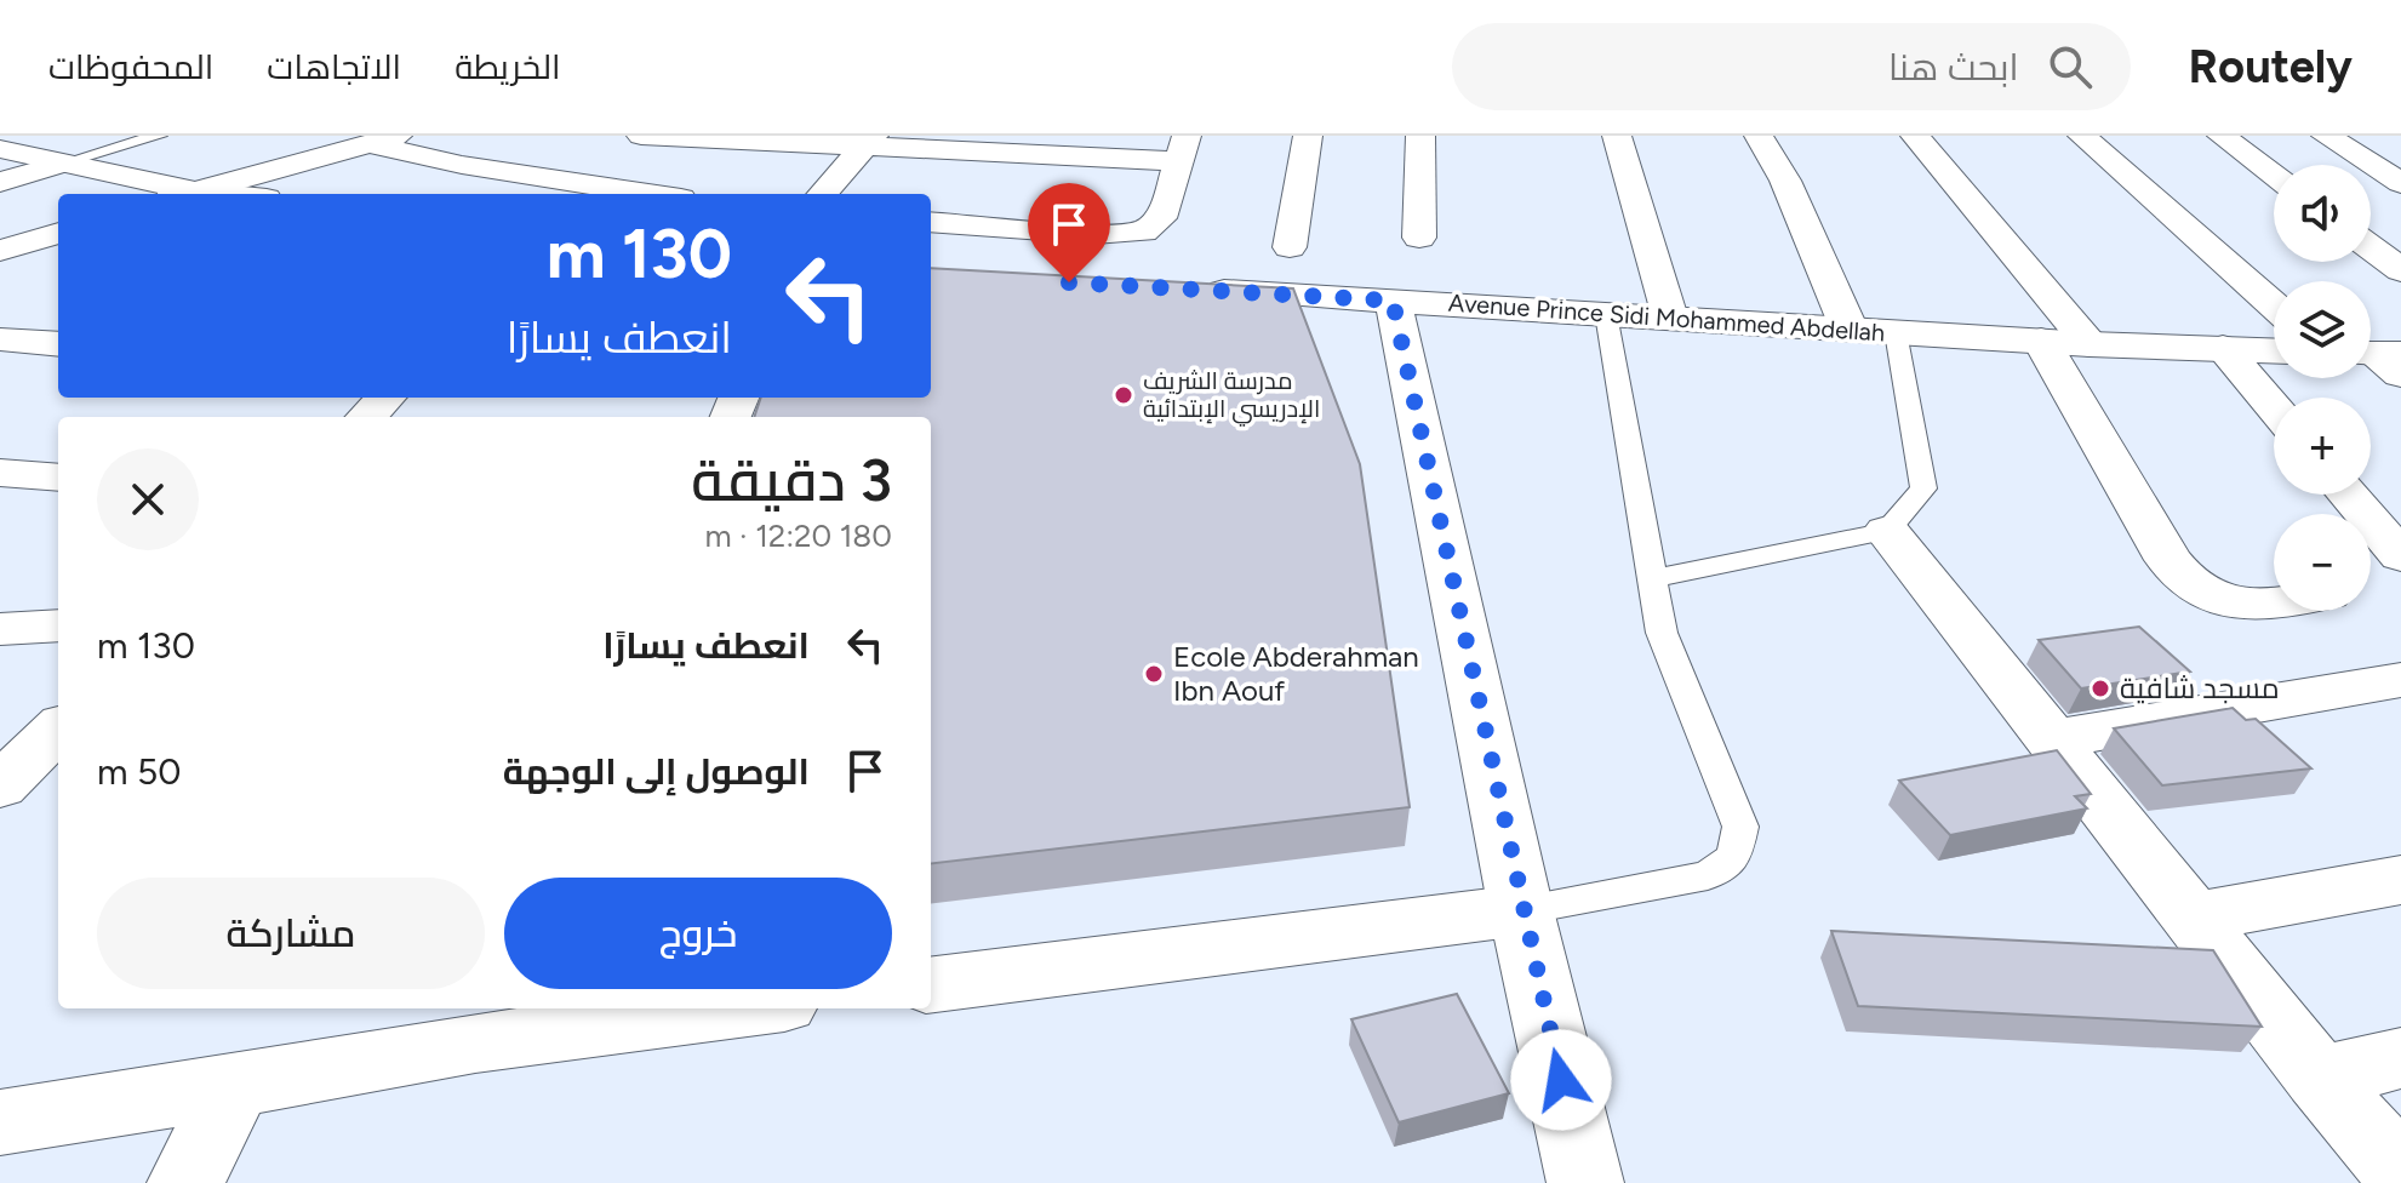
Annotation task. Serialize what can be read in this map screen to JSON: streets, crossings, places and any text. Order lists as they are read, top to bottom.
{
  "streets": {
    "street": ["Avenue Prince Sidi Mohammed Abdellah"]
  },
  "places": ["مدرسة الشريف الإدريسي الإبتدائية", "Ecole Abderahman Ibn Aouf", "مسجد شافية"],
  "page": {
    "header": "Routely",
    "search": "ابحث هنا",
    "nav": ["الخريطة", "الاتجاهات", "المحفوظات"],
    "map_buttons": ["+", "−"],
    "turn": ["130 m", "انعطف يسارًا"],
    "heading": ["3 دقيقة", "180 m · 12:20"],
    "list": [
      {
        "name": "انعطف يسارًا",
        "value": "130 m"
      },
      {
        "name": "الوصول إلى الوجهة",
        "value": "50 m"
      }
    ],
    "buttons": ["خروج", "مشاركة"]
  }
}
